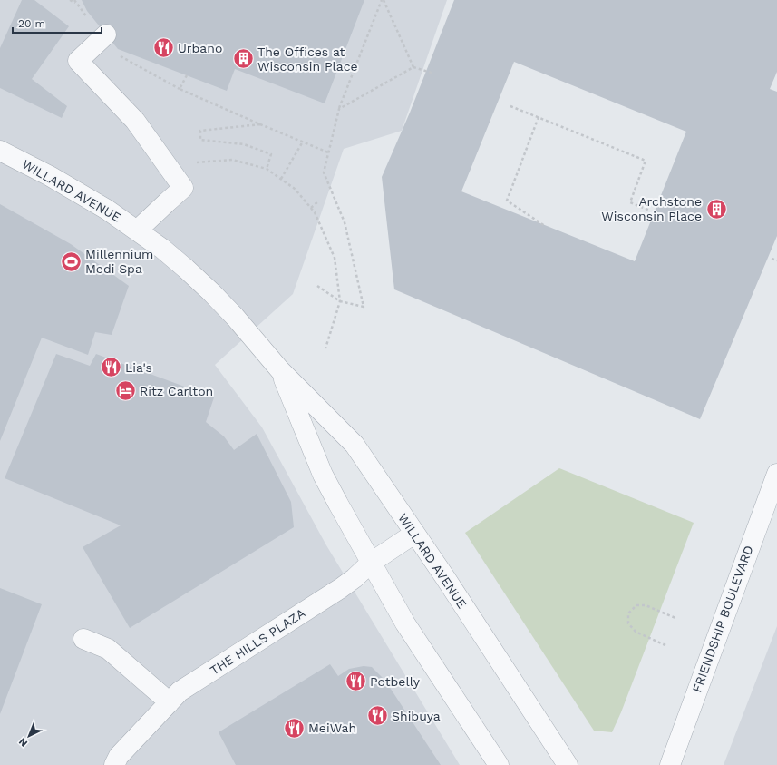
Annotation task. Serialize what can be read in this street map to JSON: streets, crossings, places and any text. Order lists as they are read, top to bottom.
{
  "streets": {
    "street": ["WILLARD AVENUE", "FRIENDSHIP BOULEVARD", "THE HILLS PLAZA"]
  },
  "crossings": [
    ["WILLARD AVENUE", "THE HILLS PLAZA"]
  ],
  "places": {
    "restaurant": [
      "Urbano",
      "Lia's",
      "Potbelly",
      "Shibuya",
      "MeiWah"
    ],
    "building": ["The Offices at Wisconsin Place", "Archstone Wisconsin Place"],
    "sports": ["Millennium Medi Spa"],
    "hotel": ["Ritz Carlton"]
  },
  "scale_bar": "20 m",
  "north": "bottom left"
}
